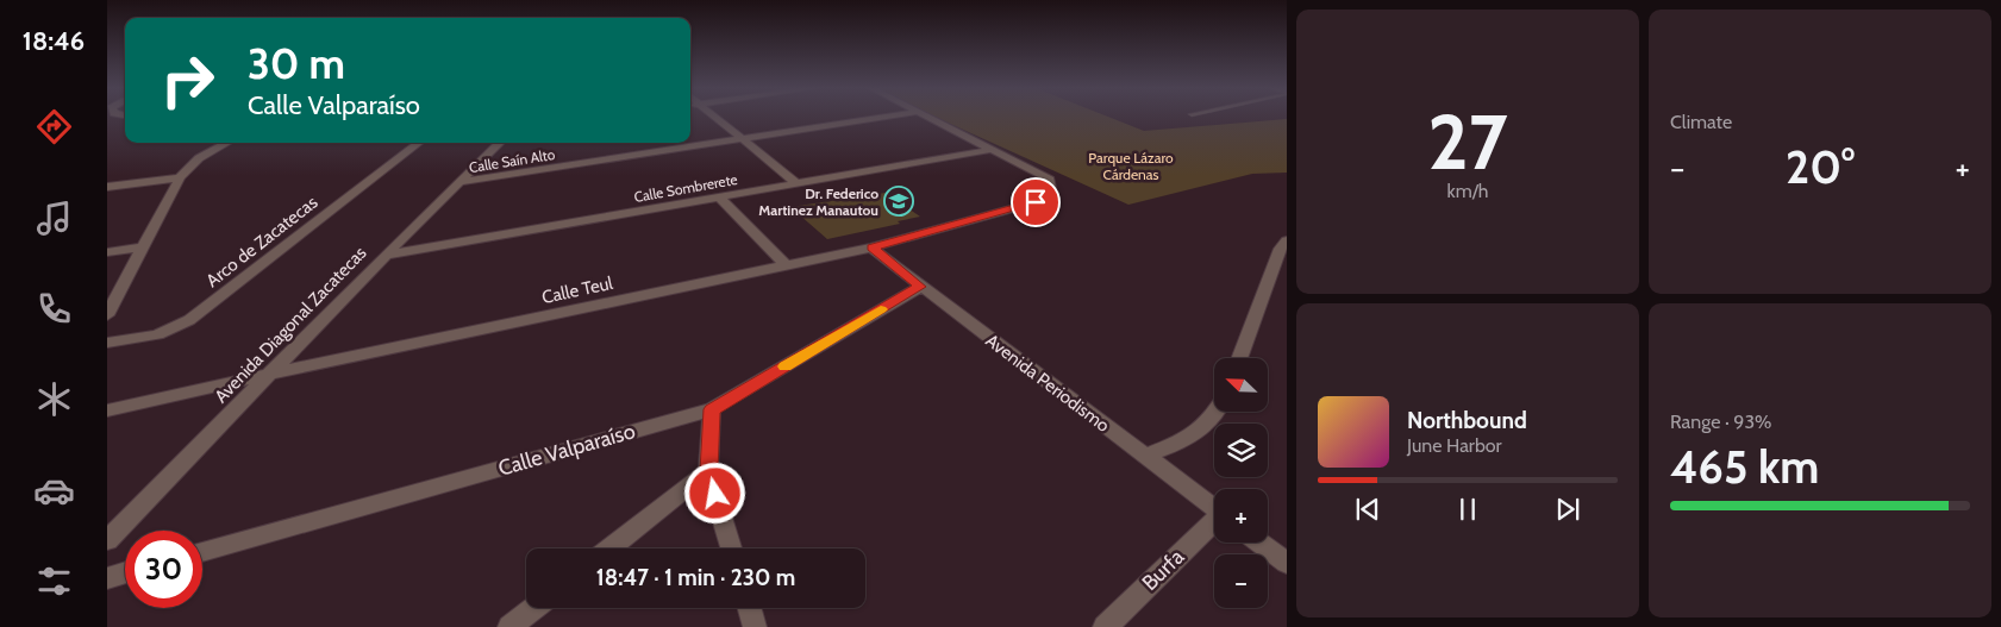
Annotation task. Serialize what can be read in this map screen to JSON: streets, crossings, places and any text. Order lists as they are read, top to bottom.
{
  "streets": {
    "street": [
      "Calle Saín Alto",
      "Calle Sombrerete",
      "Arco de Zacatecas",
      "Calle Teul",
      "Avenida Diagonal Zacatecas",
      "Avenida Periodismo",
      "Calle Valparaíso",
      "Burfa"
    ]
  },
  "crossings": [
    ["Calle Saín Alto", "Avenida Diagonal Zacatecas"],
    ["Calle Sombrerete", "Calle Teul"],
    ["Calle Sombrerete", "Avenida Diagonal Zacatecas"],
    ["Calle Teul", "Avenida Diagonal Zacatecas"],
    ["Calle Teul", "Avenida Periodismo"],
    ["Avenida Periodismo", "Calle Valparaíso"]
  ],
  "parks": ["Parque Lázaro Cárdenas"],
  "places": {
    "school or university": ["Dr. Federico Martinez Manautou"]
  },
  "north": "top left",
  "page": {
    "tabs": "18:46",
    "tile": [
      ["27", "km/h"],
      "Climate",
      ["Range · 93%", "465 km"]
    ],
    "turn": ["30 m", "Calle Valparaíso"],
    "heat": ["−", "20°", "+"],
    "map_buttons": ["+", "−"],
    "song": ["Northbound", "June Harbor"],
    "limit": "30",
    "trip": "18:47 · 1 min · 230 m"
  }
}
